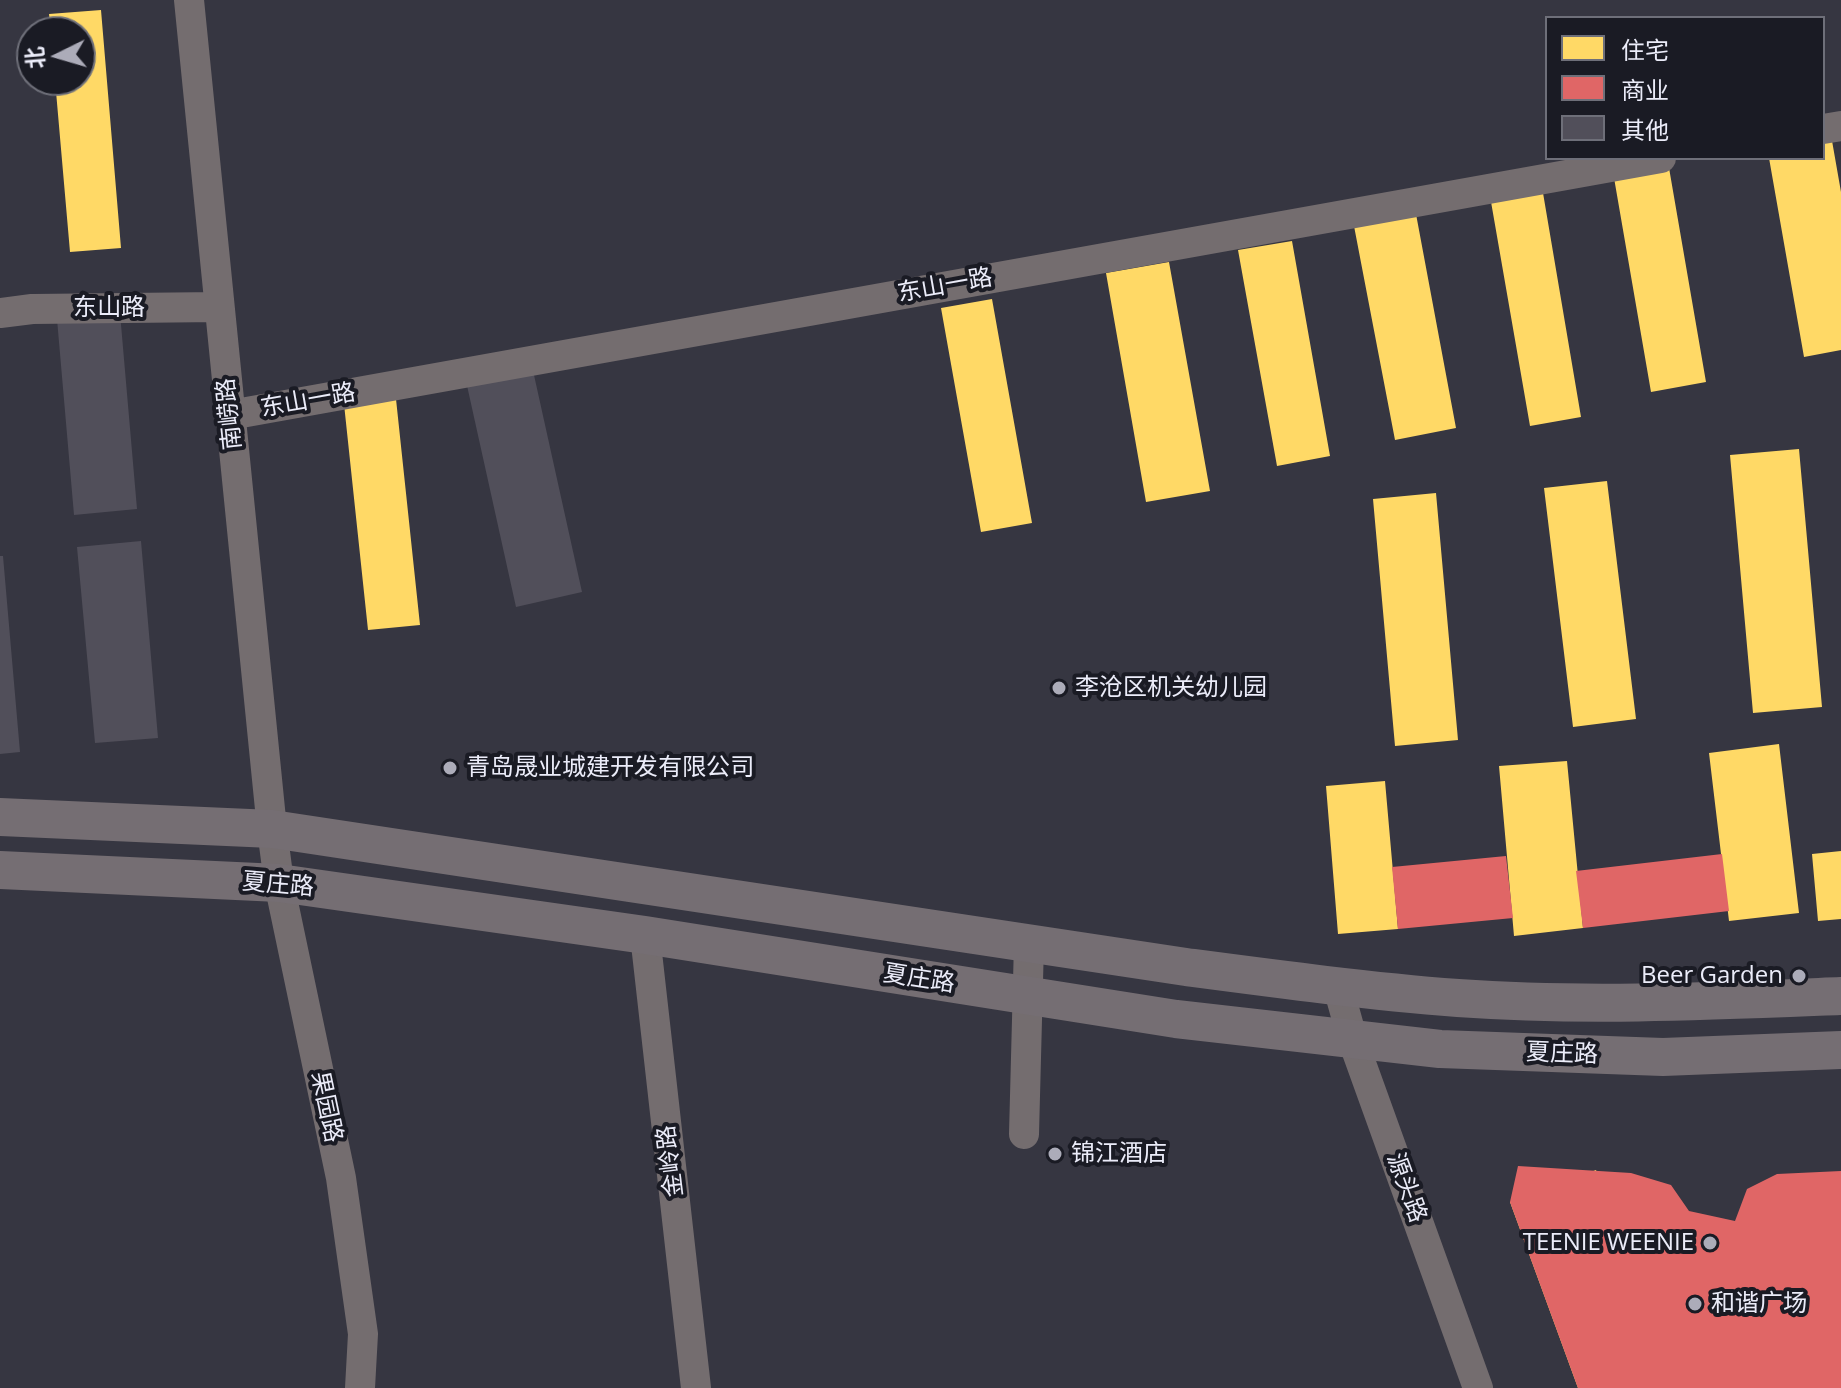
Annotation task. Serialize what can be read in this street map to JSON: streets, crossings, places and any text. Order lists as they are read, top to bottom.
{
  "streets": {
    "main road": ["夏庄路"],
    "street": [
      "东山一路",
      "东山路",
      "南崂路",
      "果园路",
      "金岭路",
      "源头路"
    ]
  },
  "crossings": [
    ["东山一路", "南崂路"],
    ["东山路", "南崂路"],
    ["南崂路", "果园路"],
    ["夏庄路", "果园路"],
    ["夏庄路", "金岭路"],
    ["夏庄路", "源头路"]
  ],
  "places": [
    "李沧区机关幼儿园",
    "青岛晟业城建开发有限公司",
    "Beer Garden",
    "锦江酒店",
    "TEENIE WEENIE",
    "和谐广场"
  ],
  "legend": ["住宅", "商业", "其他"],
  "north": "left"
}
